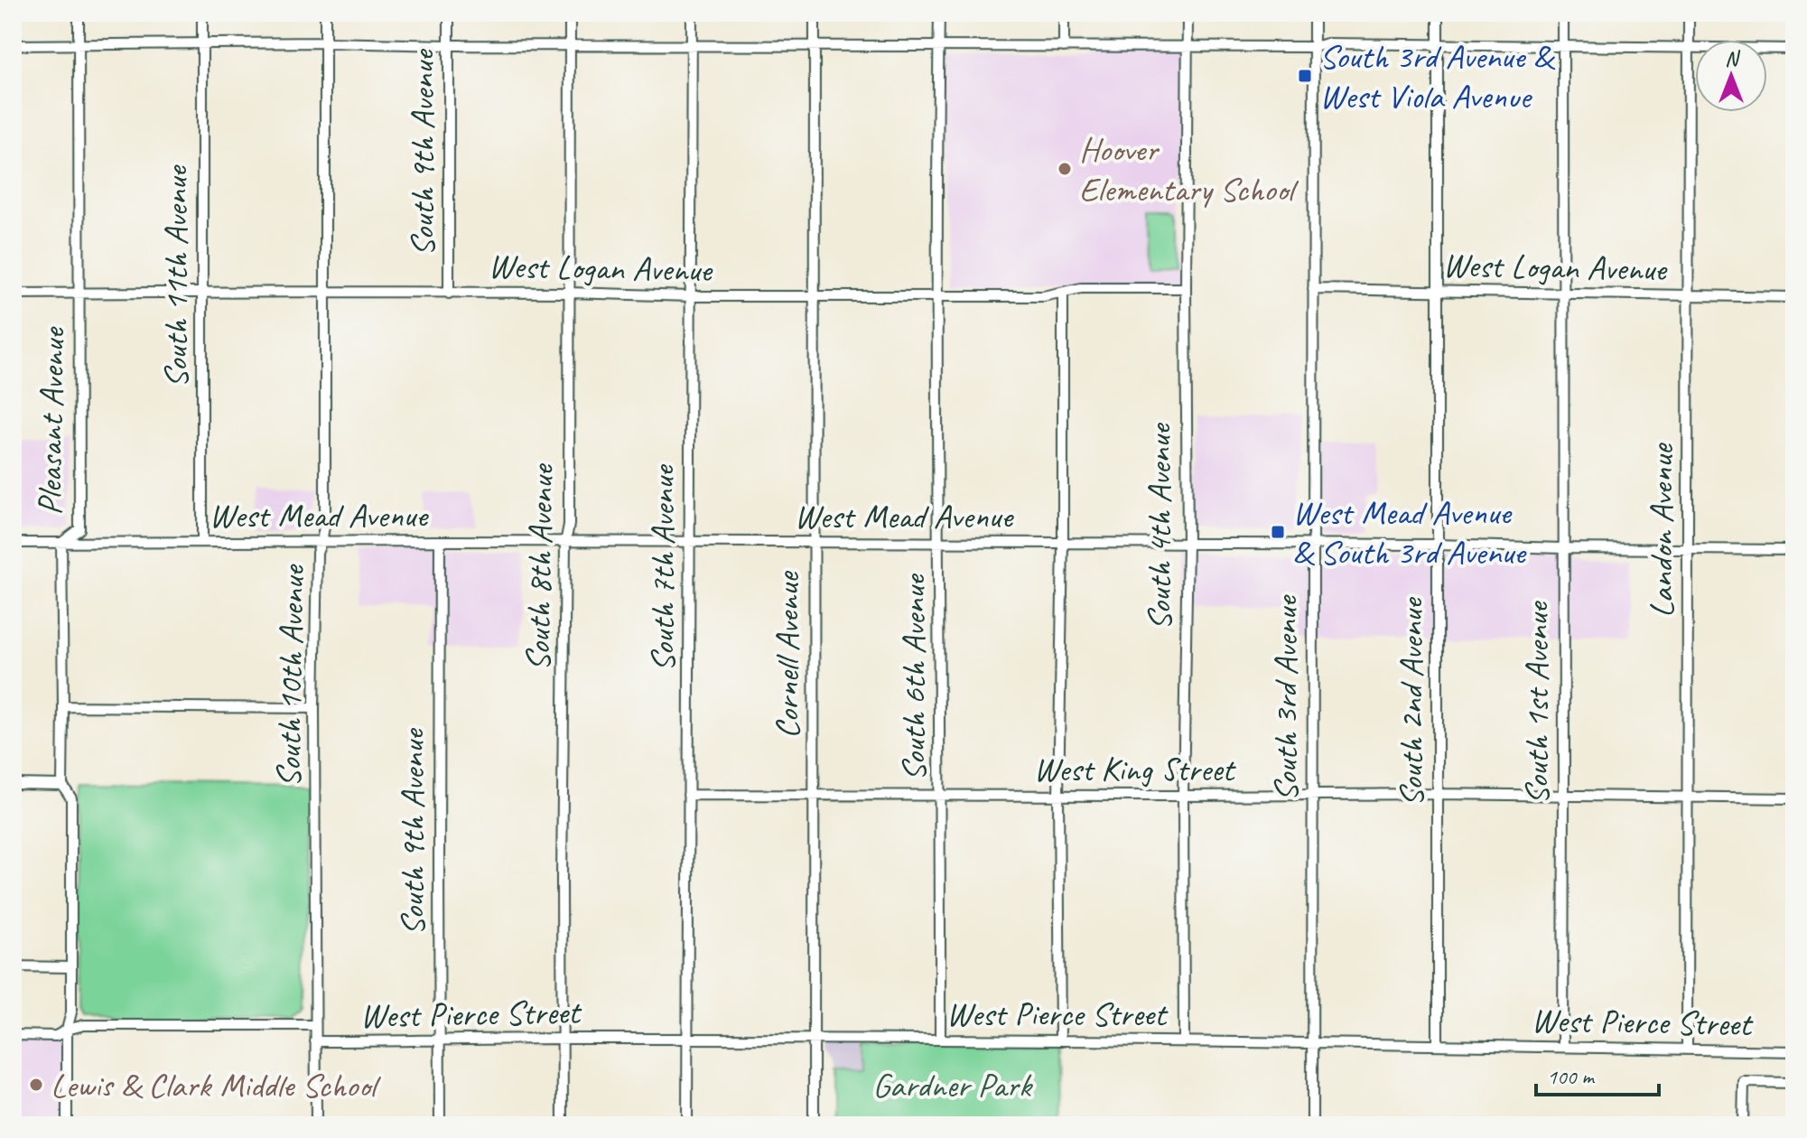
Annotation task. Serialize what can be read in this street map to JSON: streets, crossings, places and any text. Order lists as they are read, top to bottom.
{
  "streets": {
    "street": [
      "South 9th Avenue",
      "West Logan Avenue",
      "South 11th Avenue",
      "Pleasant Avenue",
      "West Mead Avenue",
      "South 4th Avenue",
      "Landon Avenue",
      "South 8th Avenue",
      "South 7th Avenue",
      "Cornell Avenue",
      "South 10th Avenue",
      "South 6th Avenue",
      "South 3rd Avenue",
      "South 2nd Avenue",
      "South 1st Avenue",
      "West King Street",
      "West Pierce Street"
    ]
  },
  "crossings": [
    ["South 9th Avenue", "West Logan Avenue"],
    ["South 9th Avenue", "West Mead Avenue"],
    ["South 9th Avenue", "West Pierce Street"],
    ["West Logan Avenue", "South 11th Avenue"],
    ["West Logan Avenue", "Pleasant Avenue"],
    ["West Logan Avenue", "South 4th Avenue"],
    ["West Logan Avenue", "Landon Avenue"],
    ["West Logan Avenue", "South 8th Avenue"],
    ["West Logan Avenue", "South 7th Avenue"],
    ["West Logan Avenue", "Cornell Avenue"],
    ["West Logan Avenue", "South 10th Avenue"],
    ["West Logan Avenue", "South 6th Avenue"],
    ["West Logan Avenue", "South 3rd Avenue"],
    ["West Logan Avenue", "South 2nd Avenue"],
    ["West Logan Avenue", "South 1st Avenue"],
    ["South 11th Avenue", "West Mead Avenue"],
    ["Pleasant Avenue", "West Mead Avenue"],
    ["Pleasant Avenue", "West Pierce Street"],
    ["West Mead Avenue", "South 4th Avenue"],
    ["West Mead Avenue", "Landon Avenue"],
    ["West Mead Avenue", "South 8th Avenue"],
    ["West Mead Avenue", "South 7th Avenue"],
    ["West Mead Avenue", "Cornell Avenue"],
    ["West Mead Avenue", "South 10th Avenue"],
    ["West Mead Avenue", "South 6th Avenue"],
    ["West Mead Avenue", "South 3rd Avenue"],
    ["West Mead Avenue", "South 2nd Avenue"],
    ["West Mead Avenue", "South 1st Avenue"],
    ["South 4th Avenue", "West King Street"],
    ["South 4th Avenue", "West Pierce Street"],
    ["Landon Avenue", "West King Street"],
    ["Landon Avenue", "West Pierce Street"],
    ["South 8th Avenue", "West Pierce Street"],
    ["South 7th Avenue", "West King Street"],
    ["South 7th Avenue", "West Pierce Street"],
    ["Cornell Avenue", "West King Street"],
    ["Cornell Avenue", "West Pierce Street"],
    ["South 10th Avenue", "West Pierce Street"],
    ["South 6th Avenue", "West King Street"],
    ["South 6th Avenue", "West Pierce Street"],
    ["South 3rd Avenue", "West King Street"],
    ["South 3rd Avenue", "West Pierce Street"],
    ["South 2nd Avenue", "West King Street"],
    ["South 2nd Avenue", "West Pierce Street"],
    ["South 1st Avenue", "West King Street"],
    ["South 1st Avenue", "West Pierce Street"]
  ],
  "parks": ["Gardner Park"],
  "places": {
    "transit": ["South 3rd Avenue & West Viola Avenue", "West Mead Avenue & South 3rd Avenue"],
    "other": ["Hoover Elementary School", "Lewis & Clark Middle School"]
  },
  "scale_bar": "100 m",
  "north": "top"
}
